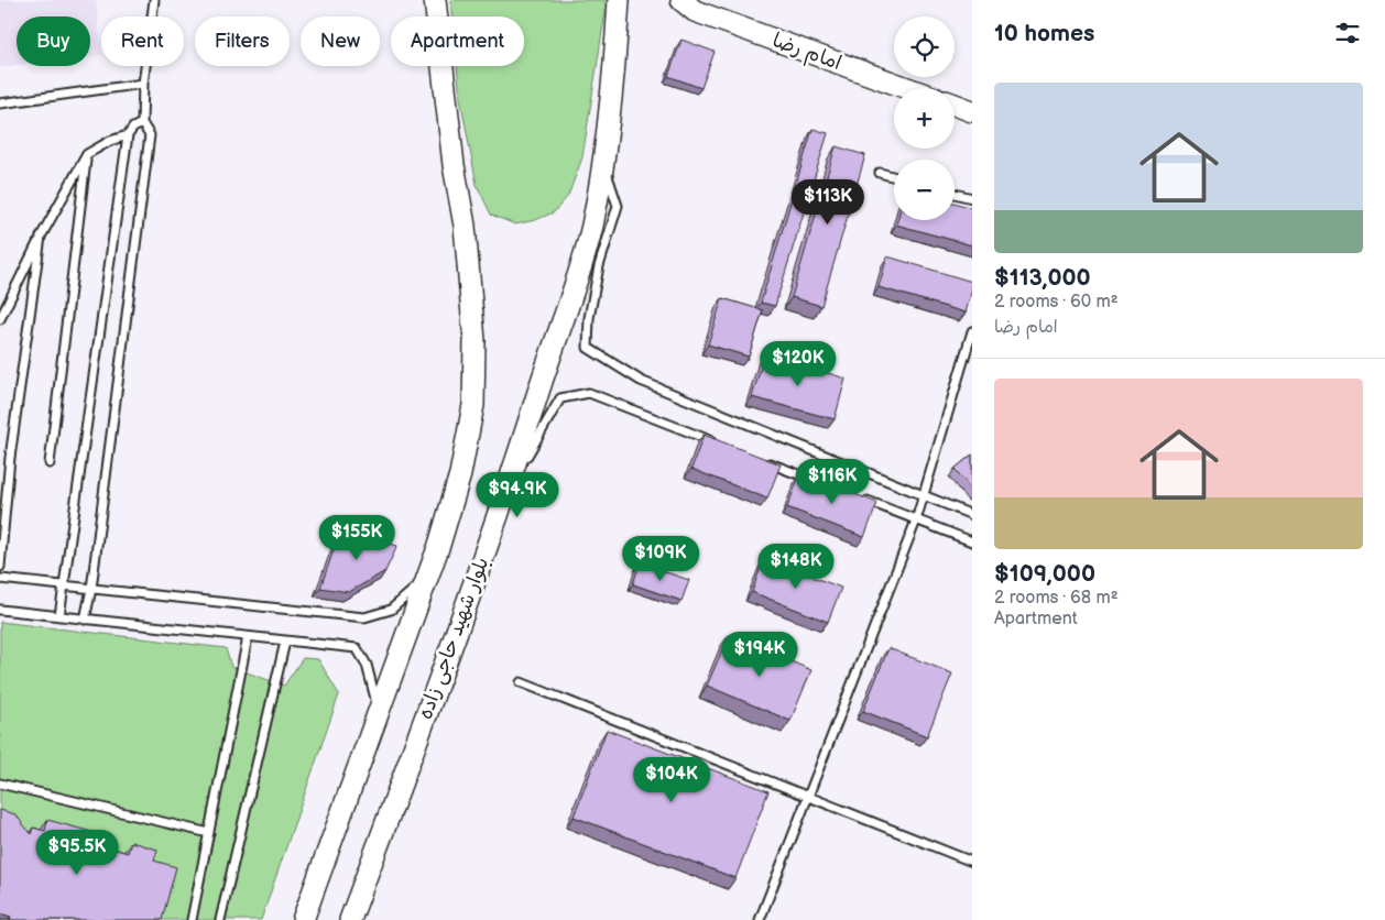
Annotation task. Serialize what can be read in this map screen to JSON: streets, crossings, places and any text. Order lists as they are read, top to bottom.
{
  "streets": {
    "main road": ["امام رضا", "بلوار شهید حاجی زاده"]
  },
  "page": {
    "heading": "10 homes",
    "map_buttons": ["+", "−"],
    "chip": [
      "Buy",
      "Rent",
      "Filters",
      "New",
      "Apartment"
    ],
    "list": [
      {
        "name": "$113,000",
        "note": "2 rooms · 60 m² · امام رضا"
      },
      {
        "name": "$109,000",
        "note": "2 rooms · 68 m² · Apartment"
      }
    ],
    "price": [
      "$113K",
      "$120K",
      "$116K",
      "$94.9K",
      "$155K",
      "$109K",
      "$148K",
      "$194K",
      "$104K",
      "$95.5K"
    ]
  }
}
